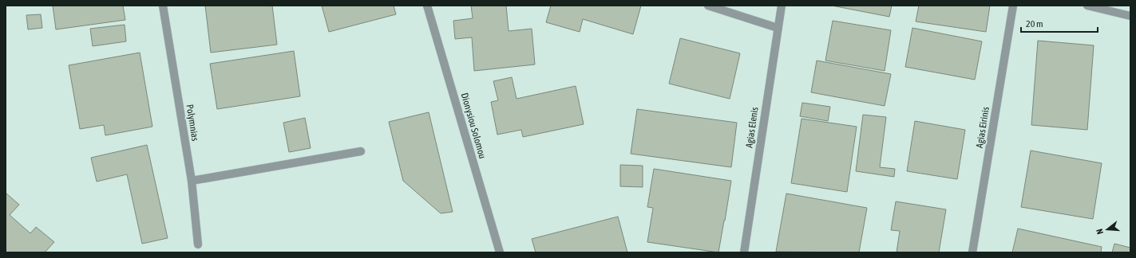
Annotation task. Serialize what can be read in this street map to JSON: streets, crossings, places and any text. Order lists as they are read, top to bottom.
{
  "streets": {
    "street": [
      "Polymnias",
      "Dionysiou Solomou",
      "Agias Elenis",
      "Agias Eirinis"
    ]
  },
  "scale_bar": "20 m",
  "north": "left"
}
